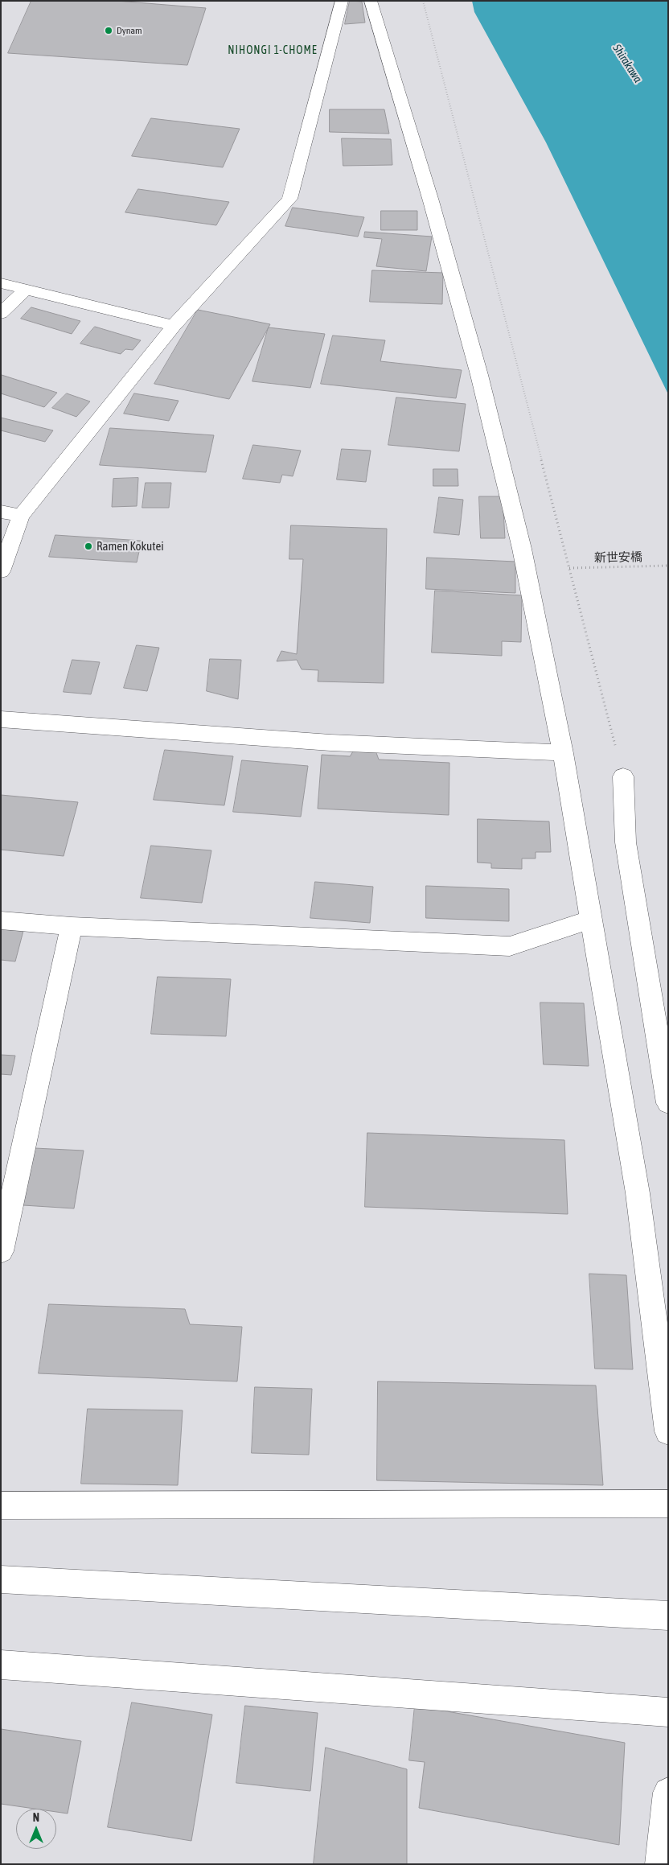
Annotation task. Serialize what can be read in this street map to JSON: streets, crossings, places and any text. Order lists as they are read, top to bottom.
{
  "streets": {
    "path": ["新世安橋"]
  },
  "districts": ["NIHONGI 1-CHOME"],
  "water": ["Shirakawa"],
  "places": ["Dynam", "Ramen Kokutei"],
  "north": "top"
}
